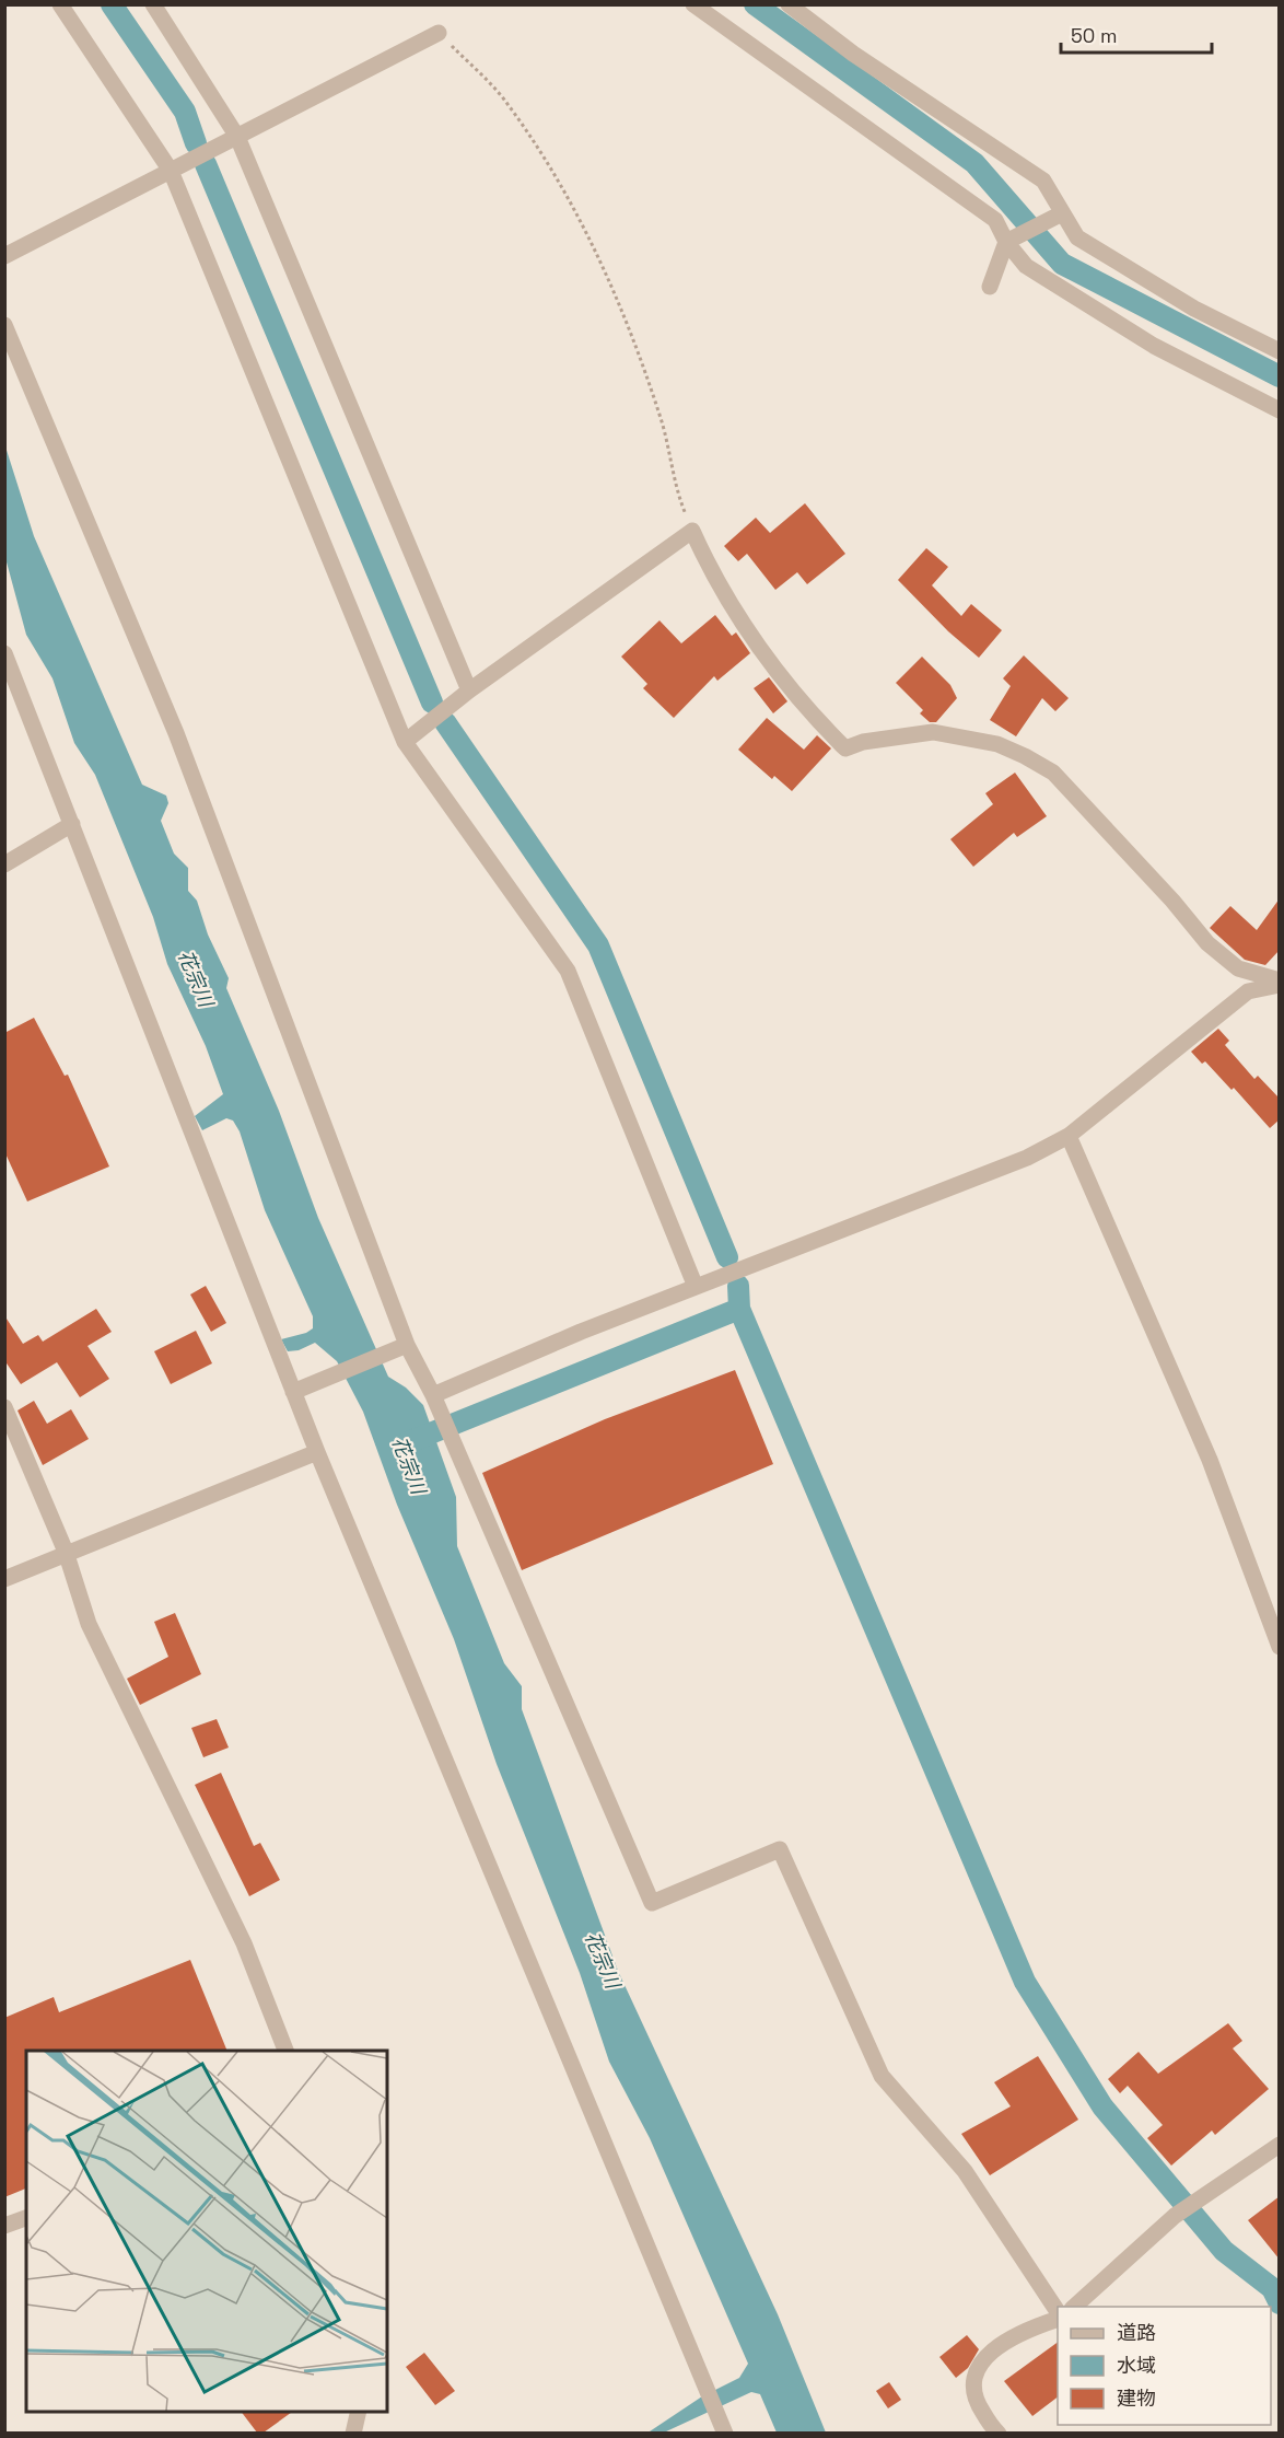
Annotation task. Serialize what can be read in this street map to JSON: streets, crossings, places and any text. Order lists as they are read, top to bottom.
{
  "water": ["花宗川"],
  "legend": ["道路", "水域", "建物"],
  "scale_bar": "50 m"
}
